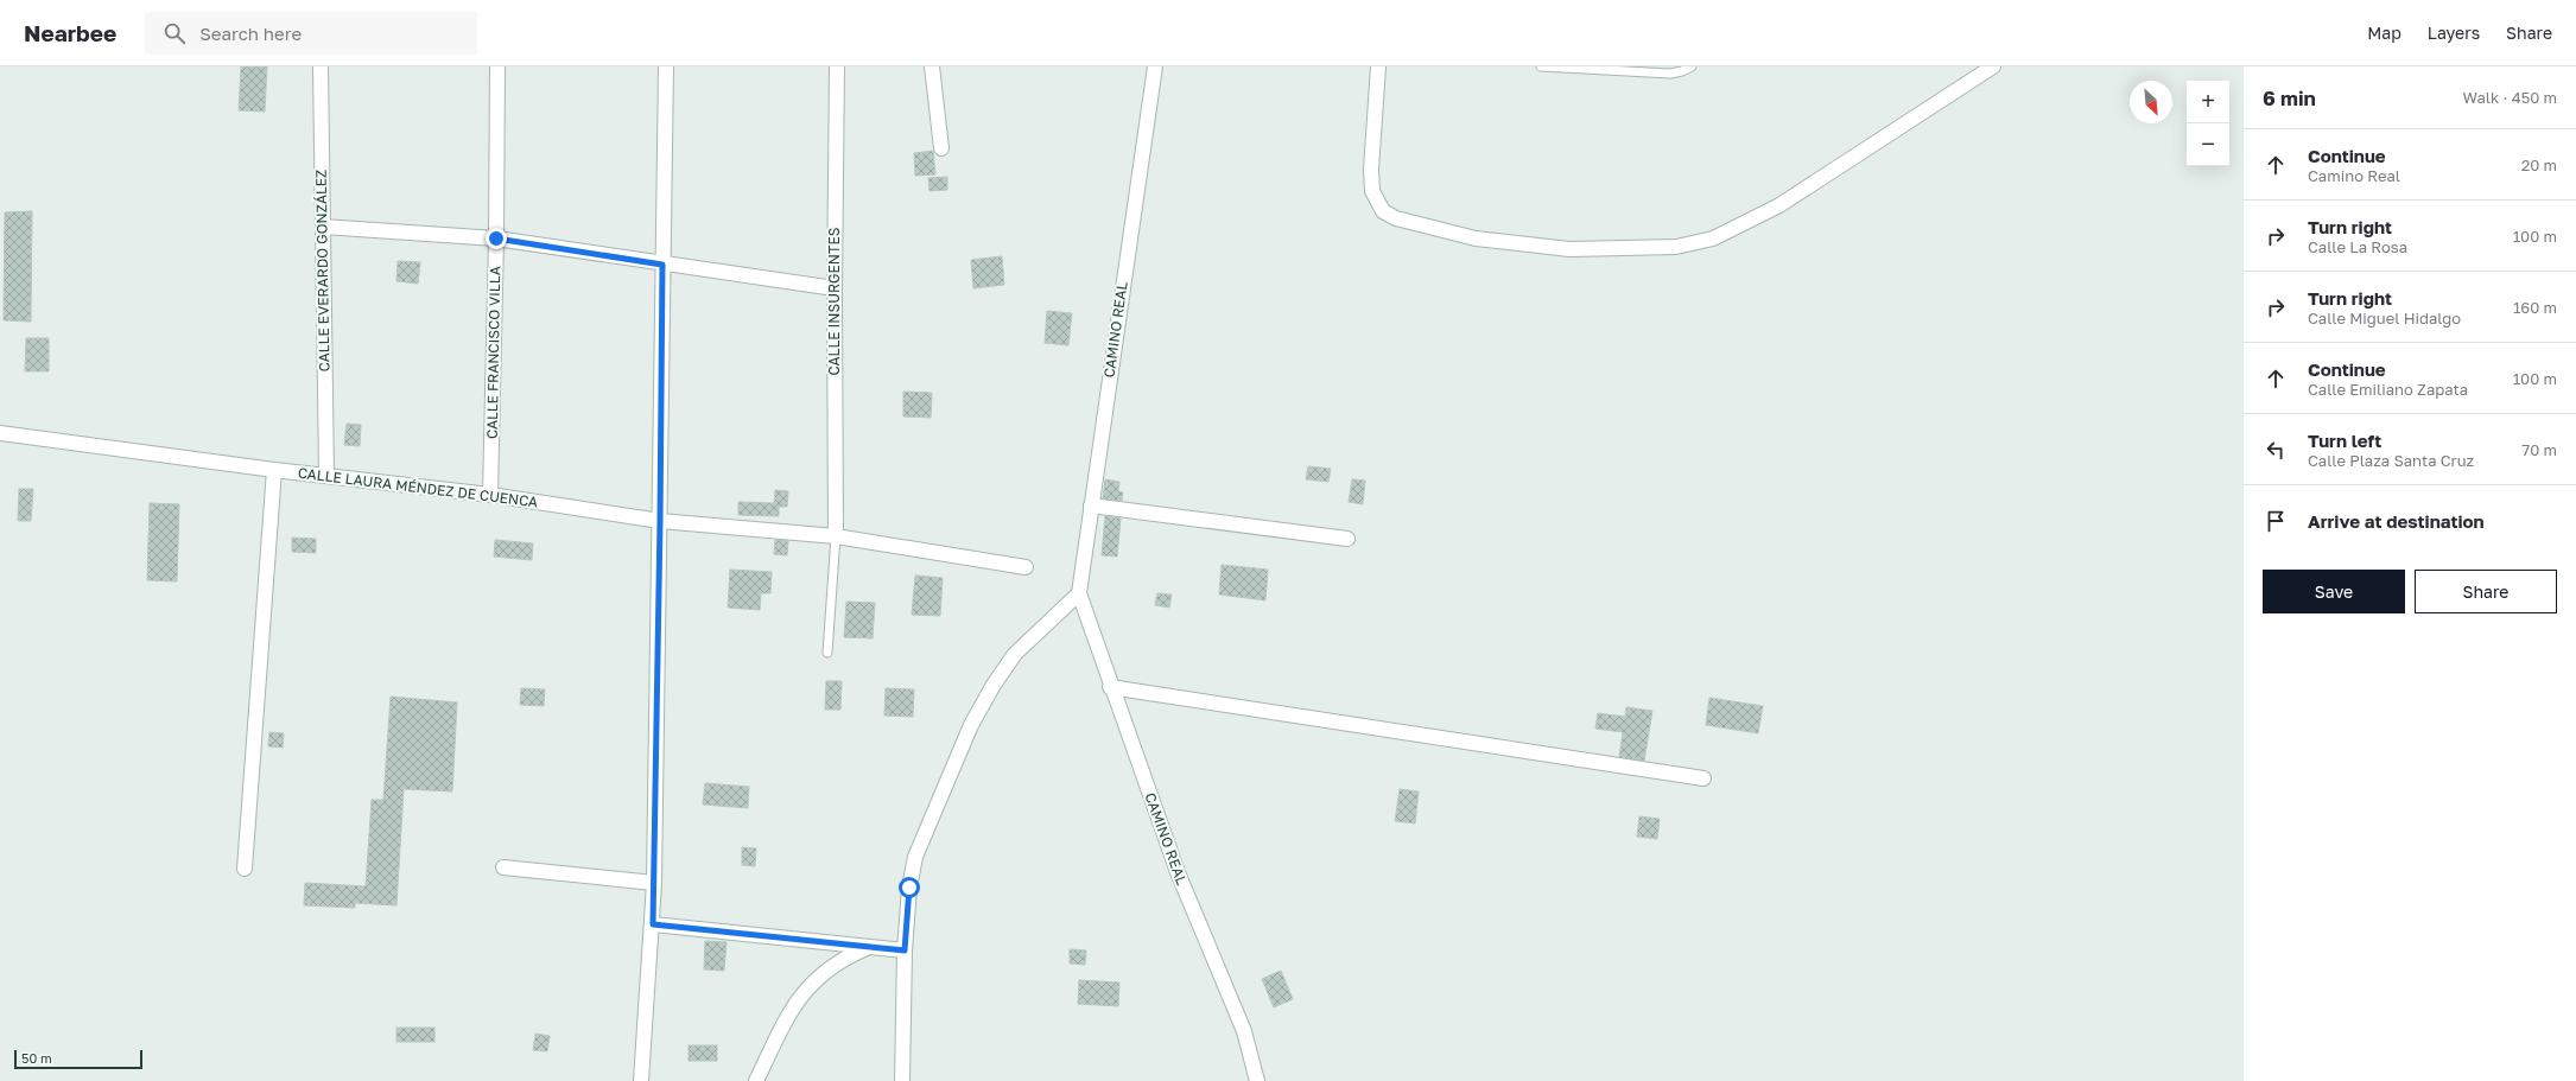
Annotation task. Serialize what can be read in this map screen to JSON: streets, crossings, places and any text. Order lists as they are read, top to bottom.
{
  "streets": {
    "street": [
      "CALLE EVERARDO GONZÁLEZ",
      "CALLE INSURGENTES",
      "CAMINO REAL",
      "CALLE FRANCISCO VILLA",
      "CALLE LAURA MÉNDEZ DE CUENCA"
    ]
  },
  "crossings": [
    ["CALLE EVERARDO GONZÁLEZ", "CALLE LAURA MÉNDEZ DE CUENCA"],
    ["CALLE INSURGENTES", "CALLE LAURA MÉNDEZ DE CUENCA"],
    ["CALLE FRANCISCO VILLA", "CALLE LAURA MÉNDEZ DE CUENCA"]
  ],
  "scale_bar": "50 m",
  "north": "bottom right",
  "page": {
    "header": "Nearbee",
    "search": "Search here",
    "nav": ["Map", "Layers", "Share"],
    "heading": ["6 min", "Walk · 450 m"],
    "map_buttons": ["+", "−"],
    "list": [
      ["Continue", "Camino Real", "20 m"],
      ["Turn right", "Calle La Rosa", "100 m"],
      ["Turn right", "Calle Miguel Hidalgo", "160 m"],
      ["Continue", "Calle Emiliano Zapata", "100 m"],
      ["Turn left", "Calle Plaza Santa Cruz", "70 m"],
      "Arrive at destination"
    ],
    "buttons": ["Save", "Share"],
    "scale": "50 m"
  }
}
